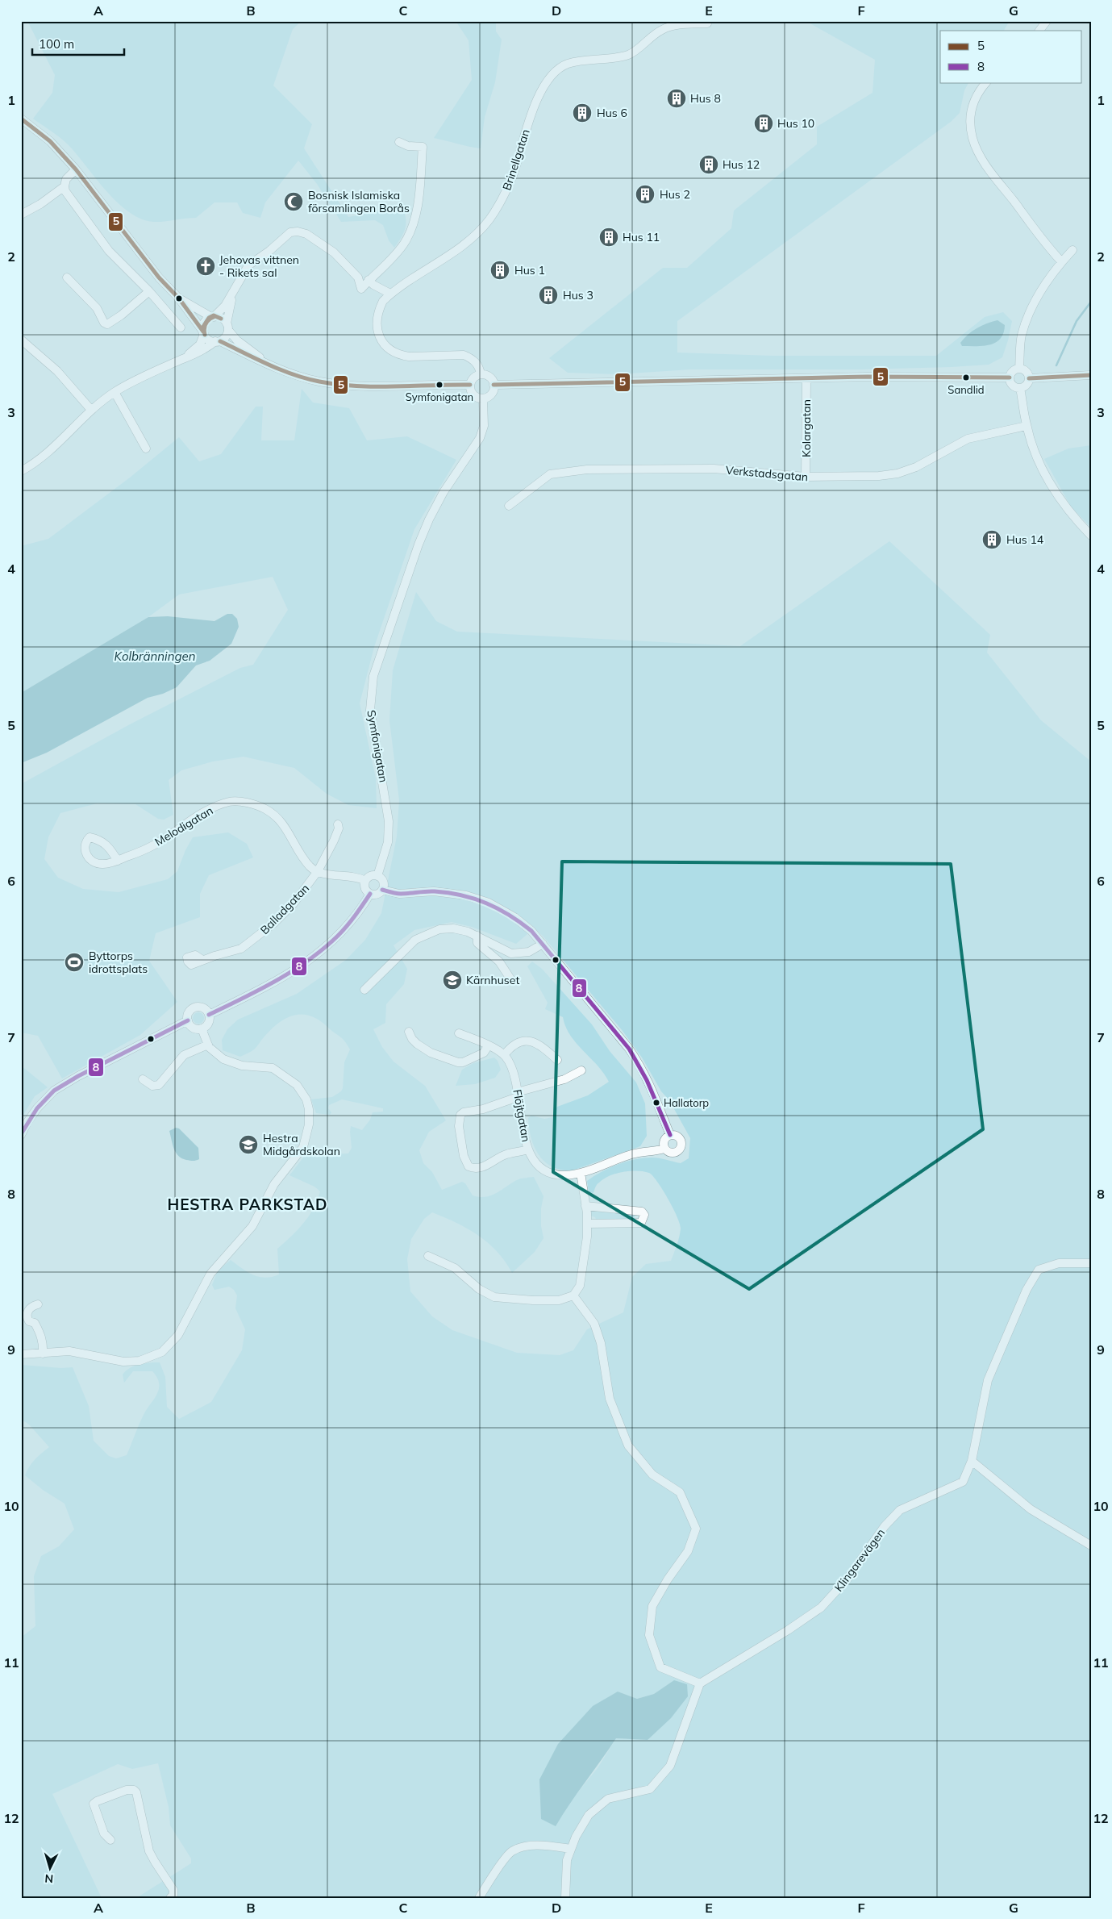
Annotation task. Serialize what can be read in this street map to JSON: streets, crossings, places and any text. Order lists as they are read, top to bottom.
{
  "streets": {
    "street": [
      "Brinellgatan",
      "Kolargatan",
      "Verkstadsgatan",
      "Symfonigatan",
      "Melodigatan",
      "Balladgatan",
      "Flöjtgatan",
      "Klingarevägen"
    ]
  },
  "crossings": [
    ["Brinellgatan", "Symfonigatan"],
    ["Kolargatan", "Verkstadsgatan"],
    ["Melodigatan", "Balladgatan"]
  ],
  "districts": ["HESTRA PARKSTAD"],
  "water": ["Kolbränningen"],
  "places": {
    "building": [
      "Hus 8",
      "Hus 6",
      "Hus 10",
      "Hus 12",
      "Hus 2",
      "Hus 11",
      "Hus 1",
      "Hus 3",
      "Hus 14"
    ],
    "mosque": ["Bosnisk Islamiska församlingen Borås"],
    "church": ["Jehovas vittnen - Rikets sal"],
    "other": ["Sandlid", "Symfonigatan", "Hallatorp"],
    "sports": ["Byttorps idrottsplats"],
    "school or university": ["Kärnhuset", "Hestra Midgårdskolan"]
  },
  "lines": ["transit line 5", "transit line 8"],
  "legend": ["5", "8"],
  "scale_bar": "100 m",
  "north": "bottom",
  "grid": {
    "columns": [
      "A",
      "B",
      "C",
      "D",
      "E",
      "F",
      "G"
    ],
    "rows": [
      "1",
      "2",
      "3",
      "4",
      "5",
      "6",
      "7",
      "8",
      "9",
      "10",
      "11",
      "12"
    ]
  }
}
